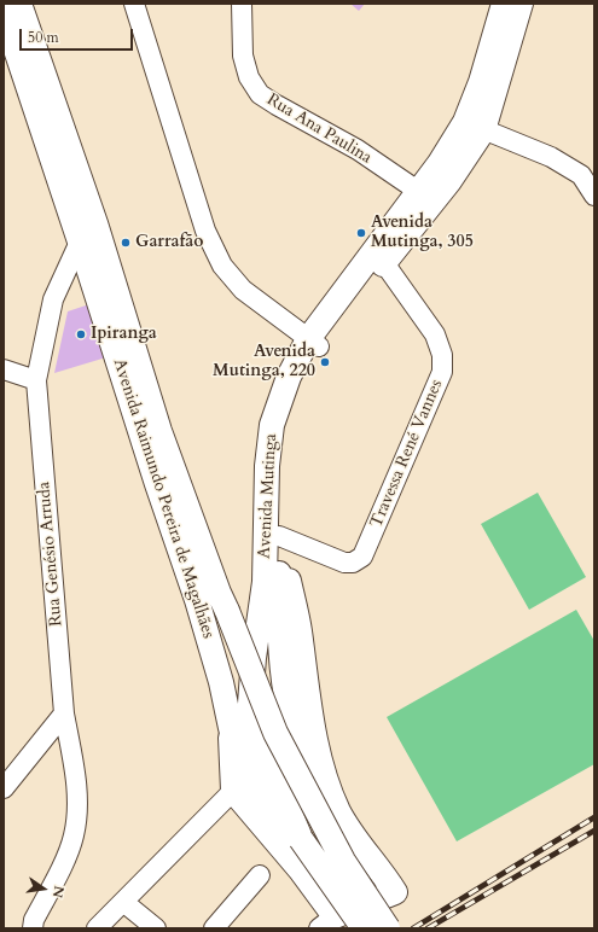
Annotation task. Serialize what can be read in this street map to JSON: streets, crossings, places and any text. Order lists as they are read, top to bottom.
{
  "streets": {
    "main road": ["Avenida Mutinga", "Avenida Raimundo Pereira de Magalhães"],
    "street": ["Rua Ana Paulina", "Travessa René Vannes", "Rua Genésio Arruda"]
  },
  "crossings": [
    ["Rua Ana Paulina", "Avenida Mutinga"],
    ["Travessa René Vannes", "Avenida Mutinga"],
    ["Avenida Mutinga", "Avenida Raimundo Pereira de Magalhães"],
    ["Avenida Raimundo Pereira de Magalhães", "Rua Genésio Arruda"]
  ],
  "places": [
    "Avenida Mutinga, 305",
    "Garrafão",
    "Ipiranga",
    "Avenida Mutinga, 220"
  ],
  "scale_bar": "50 m",
  "north": "right"
}
